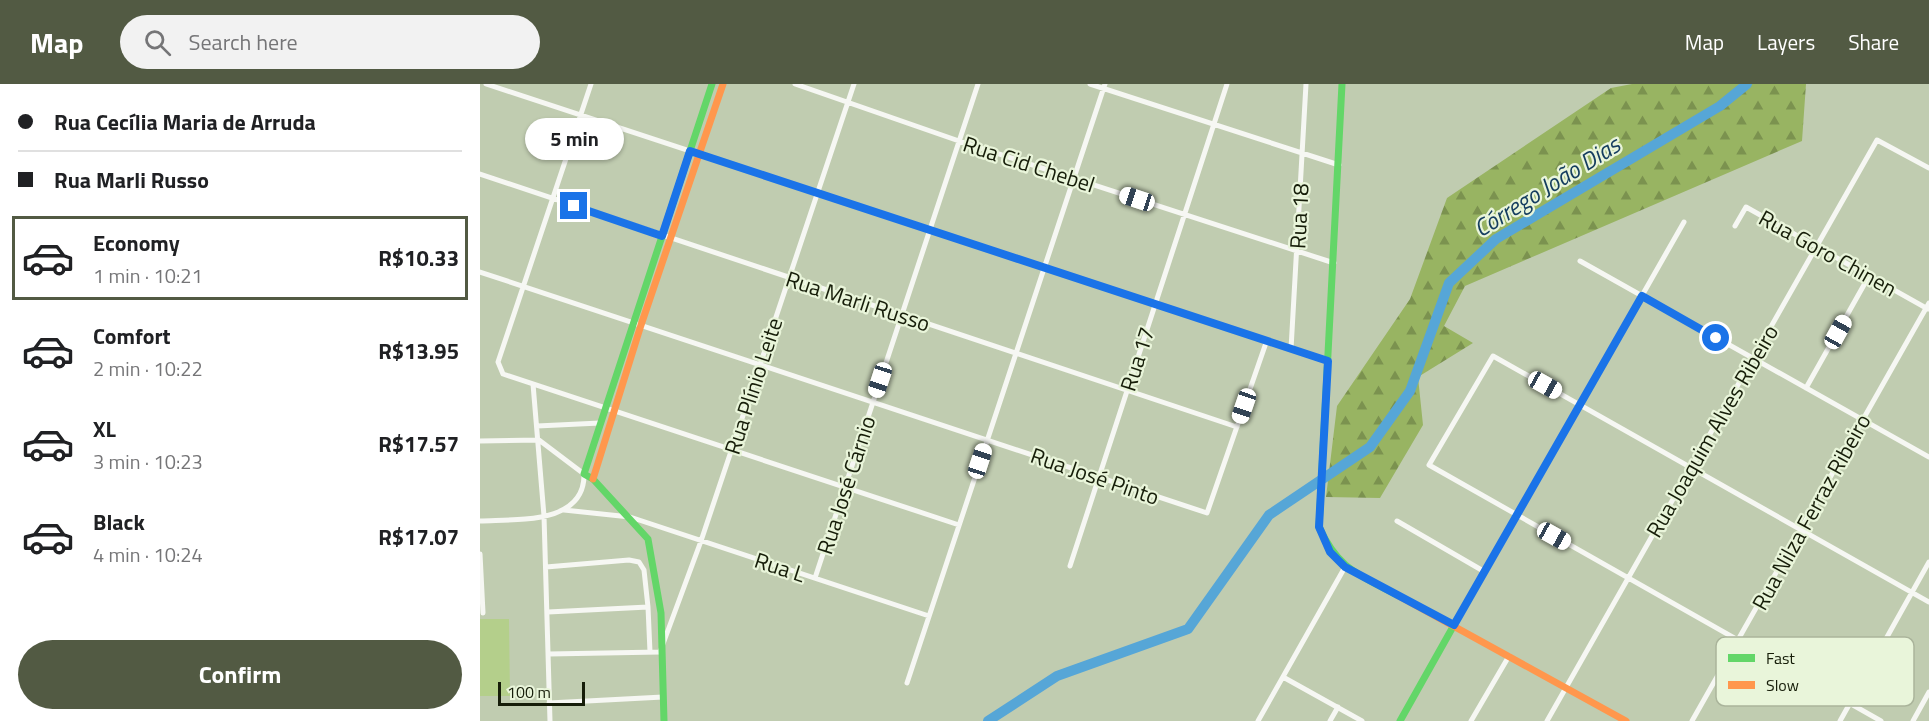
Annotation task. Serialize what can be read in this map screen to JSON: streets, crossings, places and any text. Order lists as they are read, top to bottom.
{
  "streets": {
    "street": [
      "Rua Cid Chebel",
      "Rua 18",
      "Rua Goro Chinen",
      "Rua Marli Russo",
      "Rua 17",
      "Rua Plínio Leite",
      "Rua Joaquim Alves Ribeiro",
      "Rua José Pinto",
      "Rua José Cárnio",
      "Rua Nilza Ferraz Ribeiro",
      "Rua L"
    ]
  },
  "crossings": [
    ["Rua Cid Chebel", "Rua 18"],
    ["Rua Cid Chebel", "Rua 17"],
    ["Rua Cid Chebel", "Rua Plínio Leite"],
    ["Rua Cid Chebel", "Rua José Cárnio"],
    ["Rua Goro Chinen", "Rua Joaquim Alves Ribeiro"],
    ["Rua Goro Chinen", "Rua Nilza Ferraz Ribeiro"],
    ["Rua Marli Russo", "Rua 17"],
    ["Rua Marli Russo", "Rua Plínio Leite"],
    ["Rua Marli Russo", "Rua José Pinto"],
    ["Rua Marli Russo", "Rua José Cárnio"],
    ["Rua 17", "Rua José Pinto"],
    ["Rua Plínio Leite", "Rua José Pinto"],
    ["Rua Plínio Leite", "Rua L"],
    ["Rua José Pinto", "Rua José Cárnio"],
    ["Rua José Cárnio", "Rua L"]
  ],
  "water": ["Córrego João Dias"],
  "legend": ["Fast", "Slow"],
  "scale_bar": "100 m",
  "page": {
    "header": "Map",
    "search": "Search here",
    "nav": ["Map", "Layers", "Share"],
    "banner": ["Rua Cecília Maria de Arruda", "Rua Marli Russo"],
    "bubble": "5 min",
    "list": [
      {
        "name": "Economy",
        "note": "1 min · 10:21",
        "value": "R$10.33"
      },
      {
        "name": "Comfort",
        "note": "2 min · 10:22",
        "value": "R$13.95"
      },
      {
        "name": "XL",
        "note": "3 min · 10:23",
        "value": "R$17.57"
      },
      {
        "name": "Black",
        "note": "4 min · 10:24",
        "value": "R$17.07"
      }
    ],
    "buttons": "Confirm",
    "scale": "100 m"
  }
}
